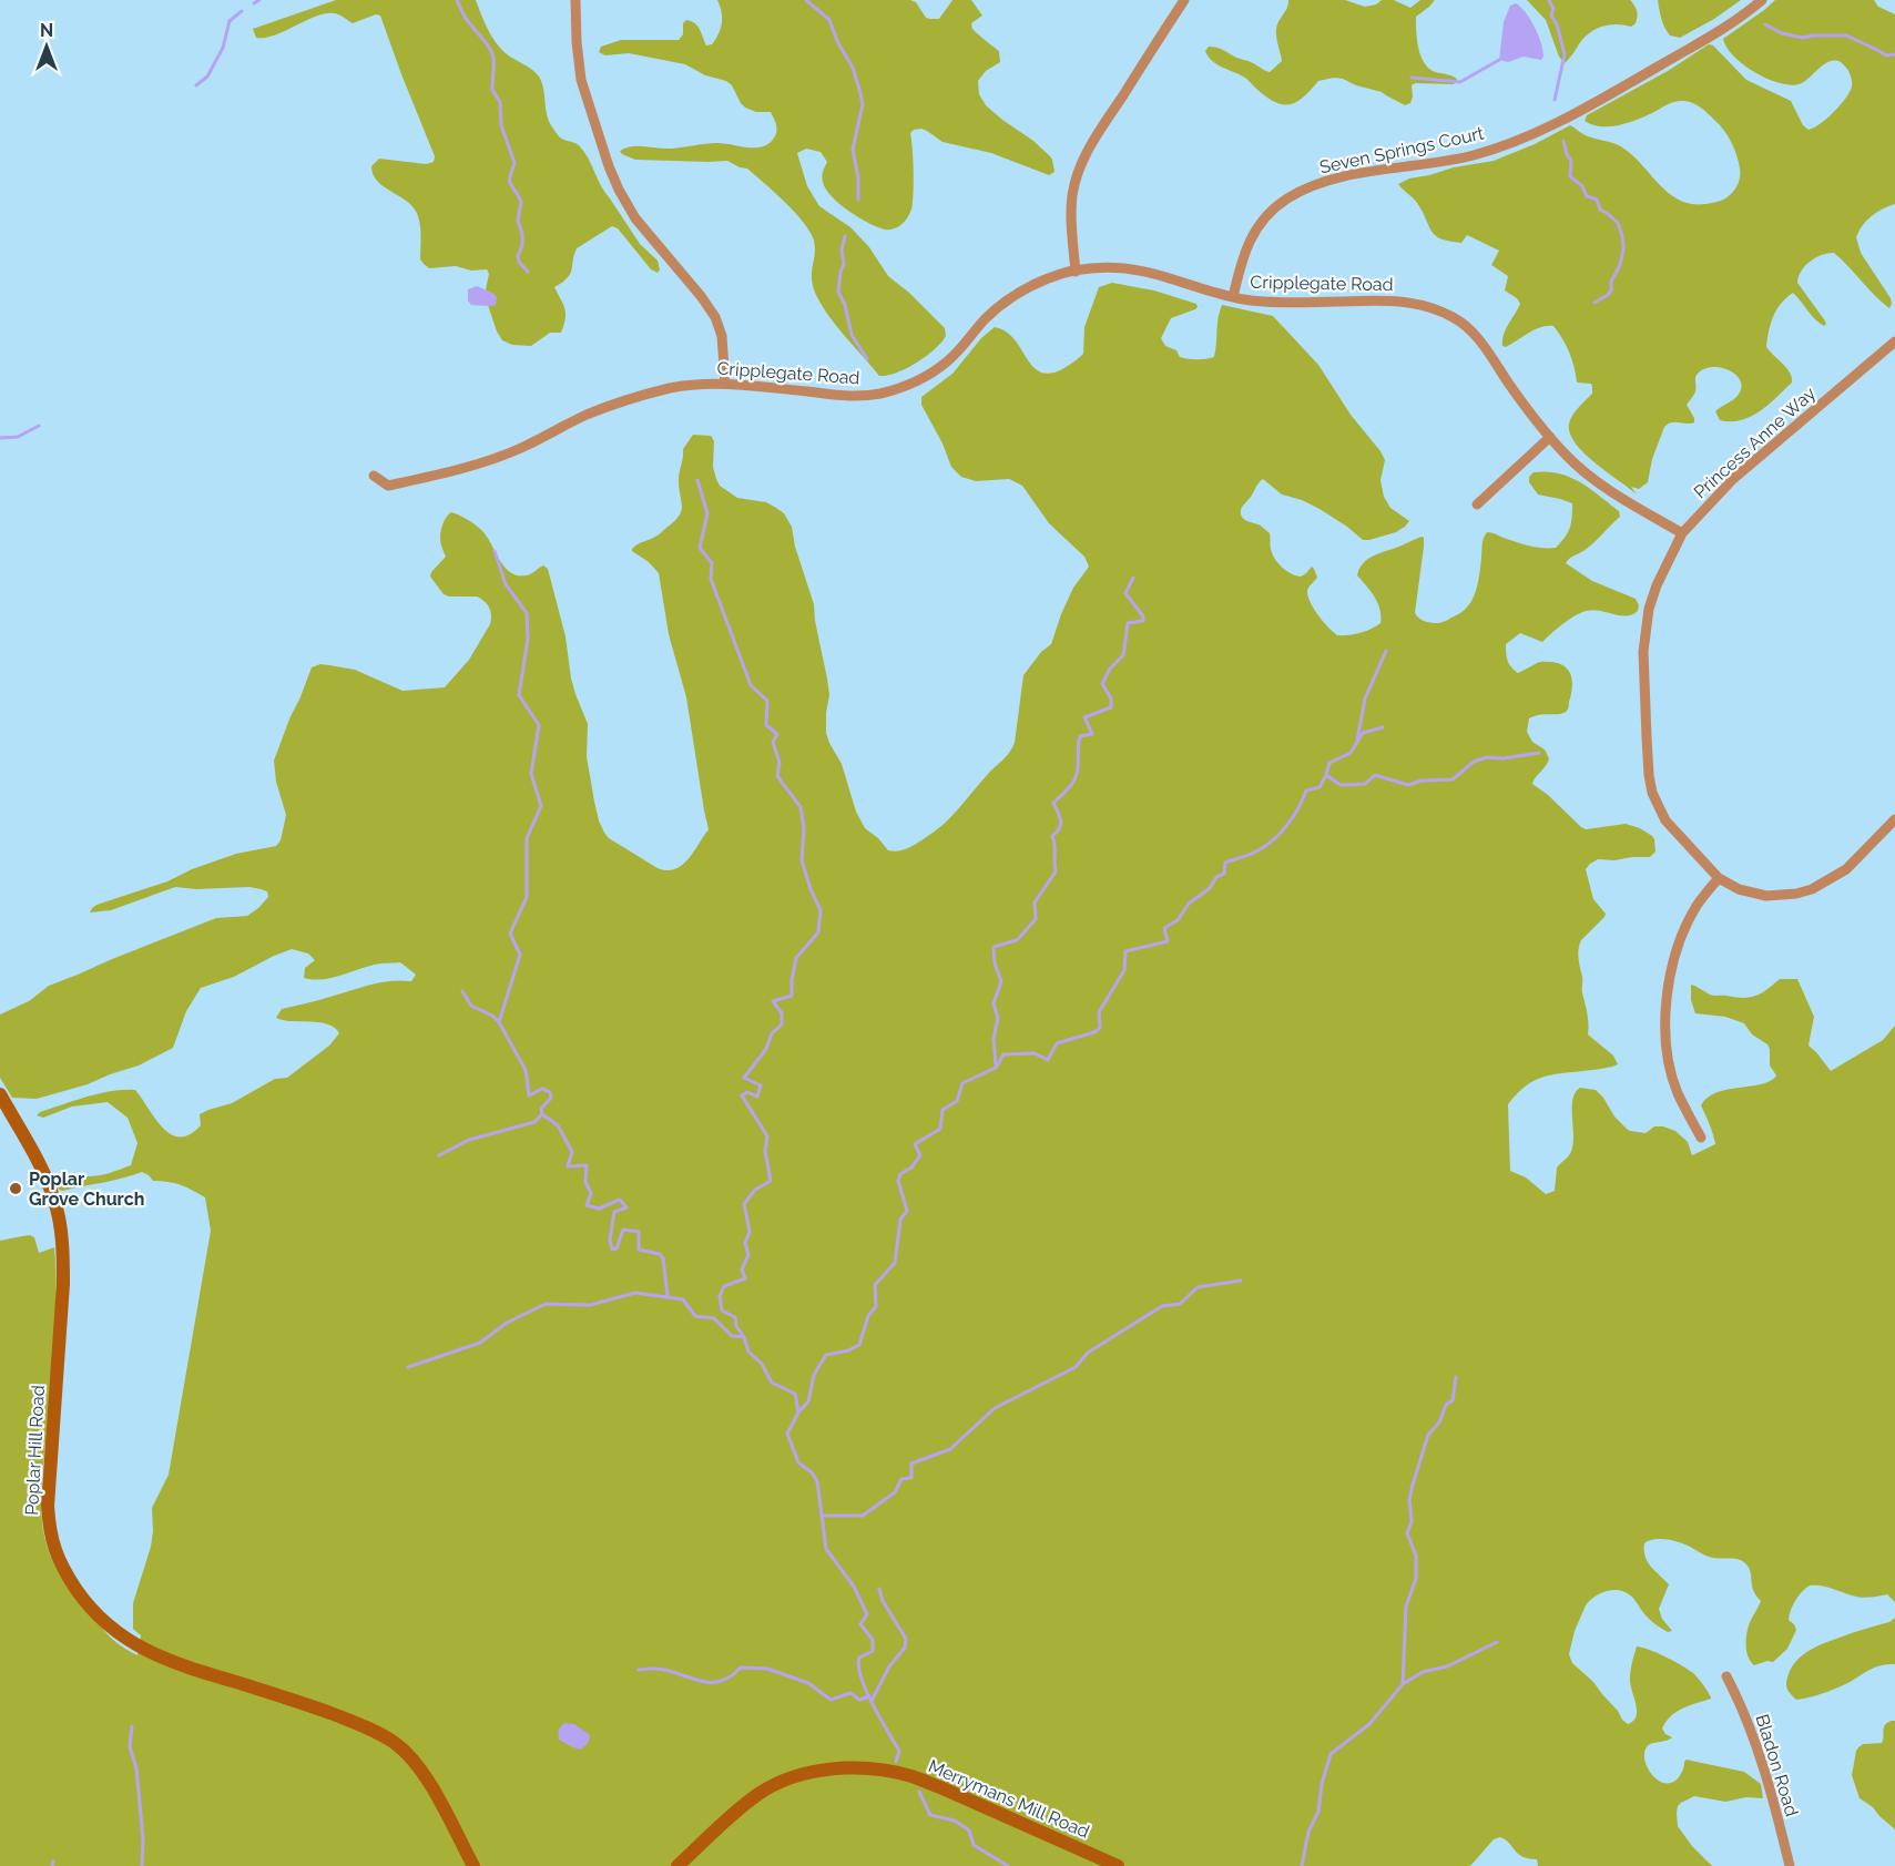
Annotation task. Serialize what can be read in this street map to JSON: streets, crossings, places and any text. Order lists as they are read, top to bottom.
{
  "streets": {
    "street": [
      "Seven Springs Court",
      "Cripplegate Road",
      "Princess Anne Way",
      "Poplar Hill Road",
      "Bladon Road",
      "Merrymans Mill Road"
    ]
  },
  "crossings": [
    ["Seven Springs Court", "Cripplegate Road"],
    ["Cripplegate Road", "Princess Anne Way"]
  ],
  "places": ["Poplar Grove Church"],
  "north": "top"
}
